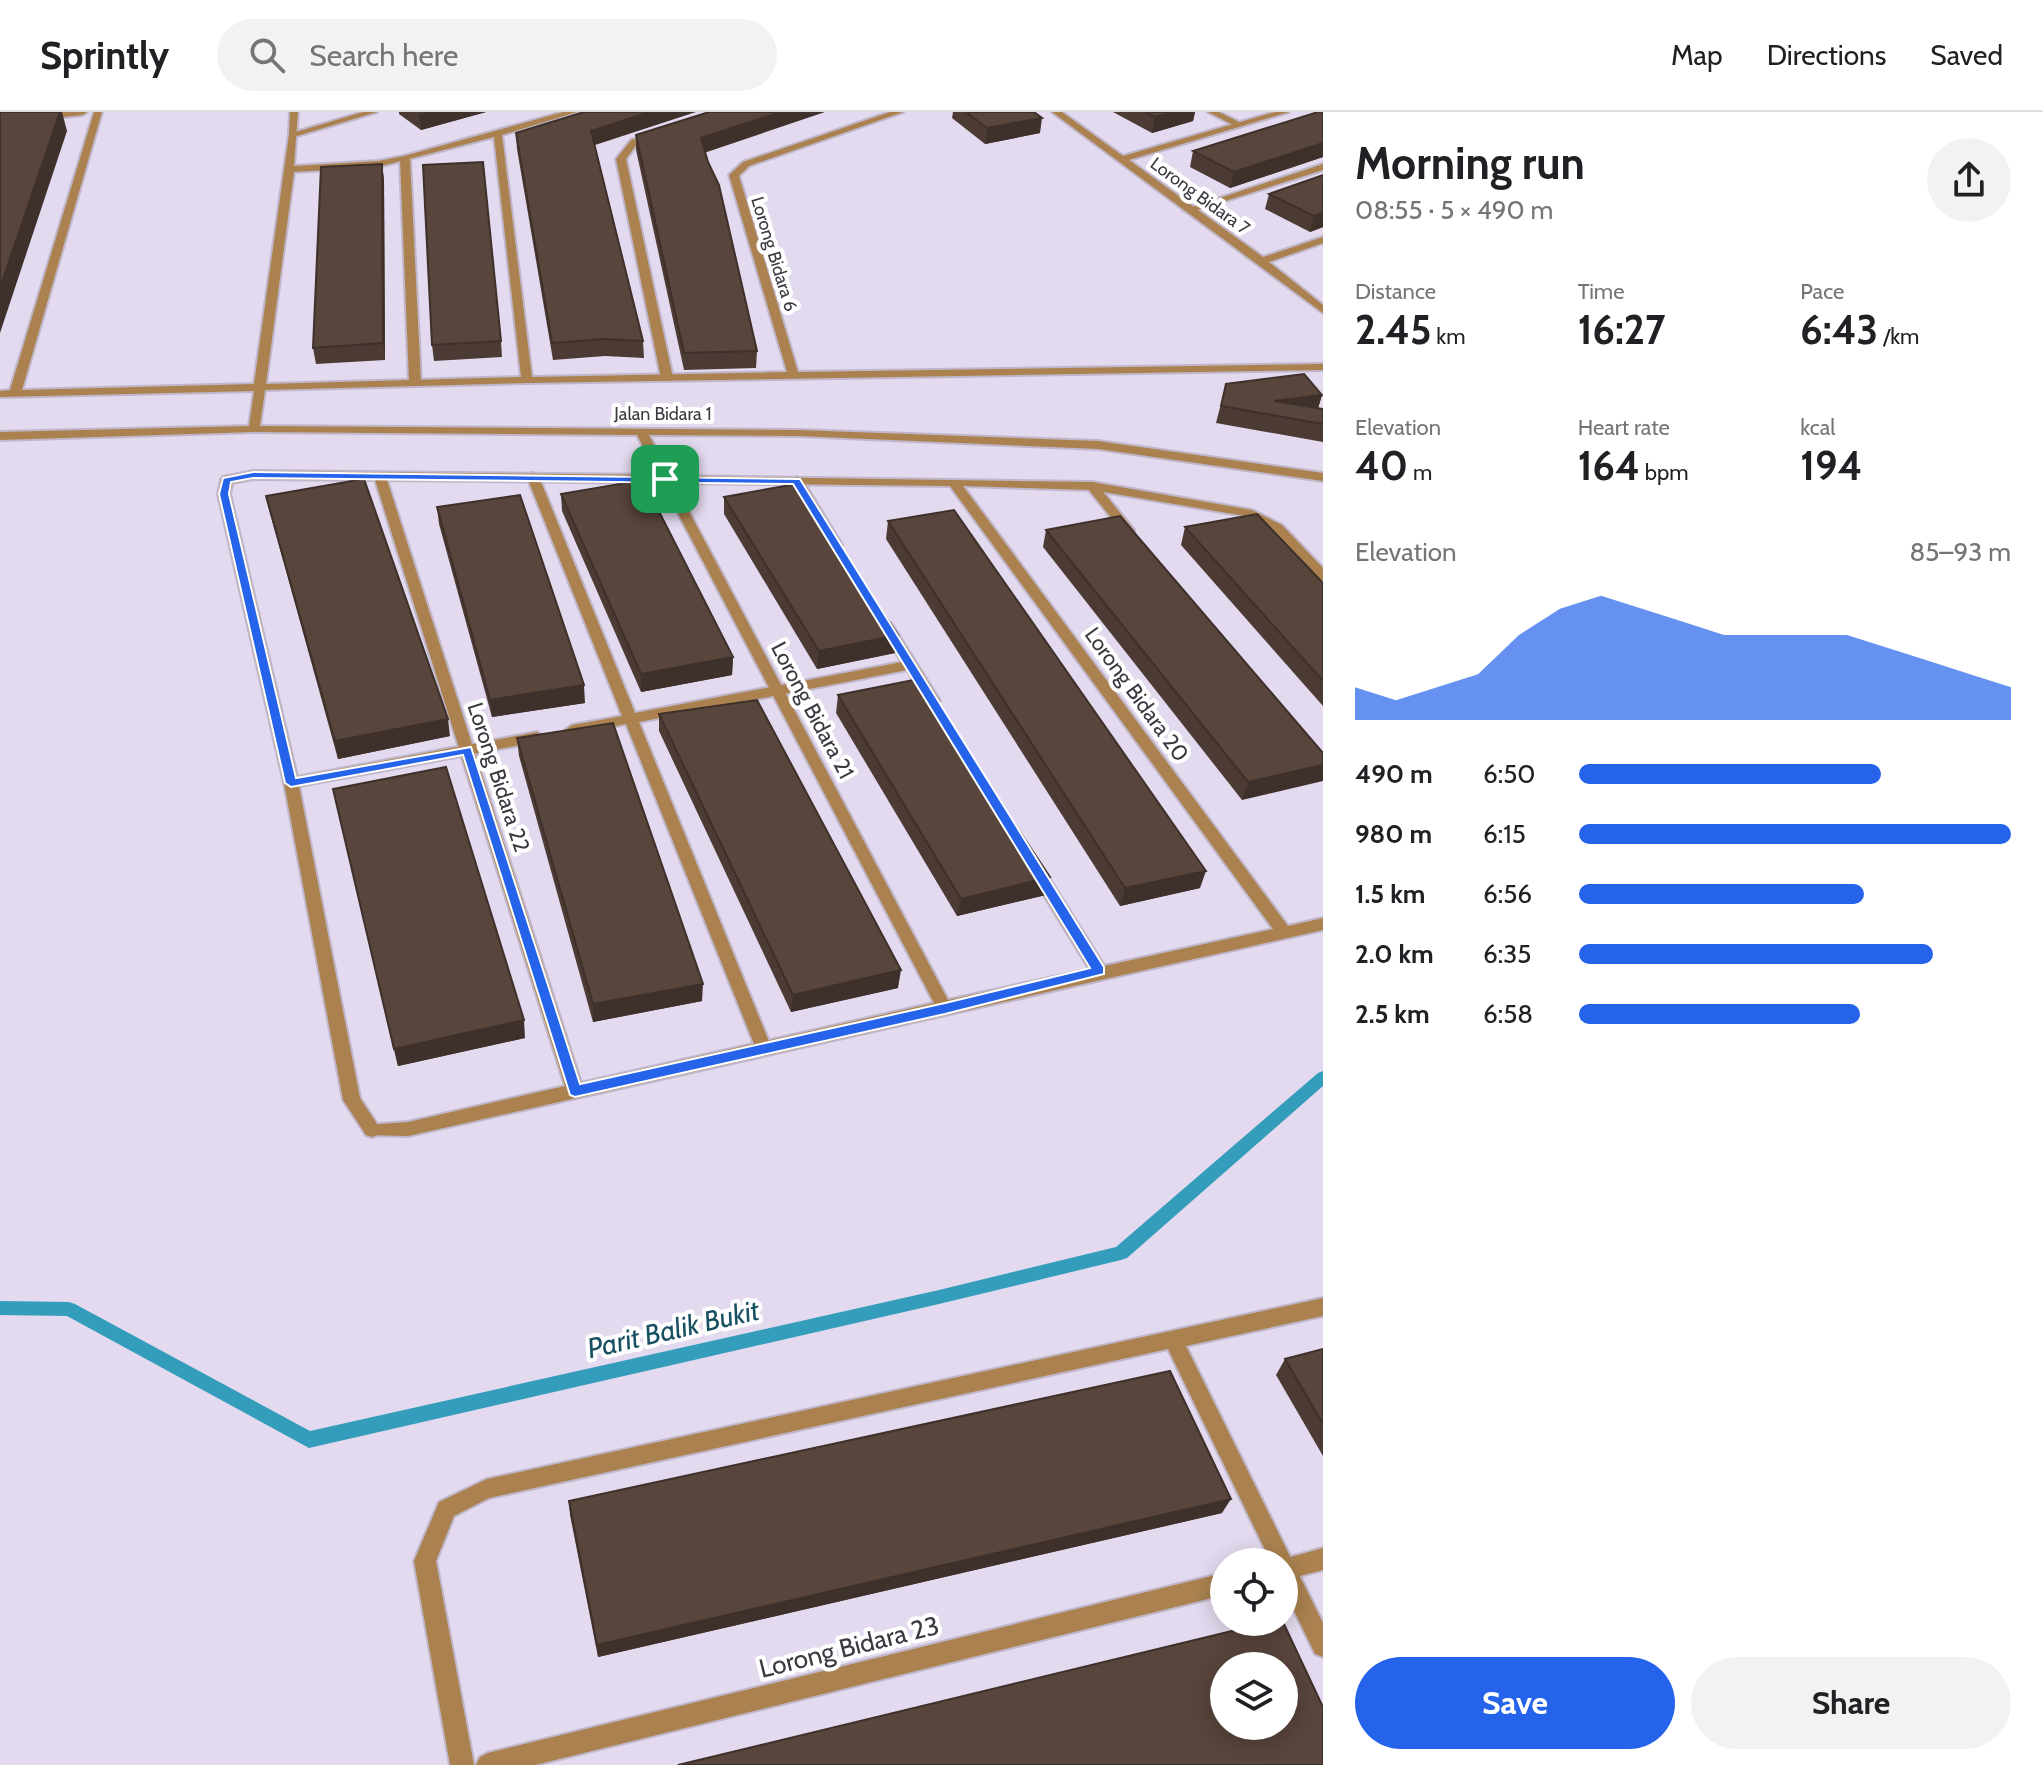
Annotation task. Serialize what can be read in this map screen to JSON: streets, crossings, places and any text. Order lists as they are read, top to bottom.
{
  "streets": {
    "street": [
      "Lorong Bidara 7",
      "Lorong Bidara 6",
      "Jalan Bidara 1",
      "Lorong Bidara 20",
      "Lorong Bidara 21",
      "Lorong Bidara 22",
      "Lorong Bidara 23"
    ]
  },
  "crossings": [
    ["Jalan Bidara 1", "Lorong Bidara 21"]
  ],
  "water": ["Parit Balik Bukit"],
  "page": {
    "header": "Sprintly",
    "search": "Search here",
    "nav": ["Map", "Directions", "Saved"],
    "heading": ["Morning run", "08:55 · 5 × 490 m"],
    "stats": [
      ["Distance", "2.45 km"],
      ["Time", "16:27"],
      ["Pace", "6:43 /km"],
      ["Elevation", "40 m"],
      ["Heart rate", "164 bpm"],
      ["kcal", "194"]
    ],
    "chart": ["Elevation", "85–93 m"],
    "list": [
      {
        "name": "490 m",
        "note": "6:50"
      },
      {
        "name": "980 m",
        "note": "6:15"
      },
      {
        "name": "1.5 km",
        "note": "6:56"
      },
      {
        "name": "2.0 km",
        "note": "6:35"
      },
      {
        "name": "2.5 km",
        "note": "6:58"
      }
    ],
    "buttons": ["Save", "Share"]
  }
}
